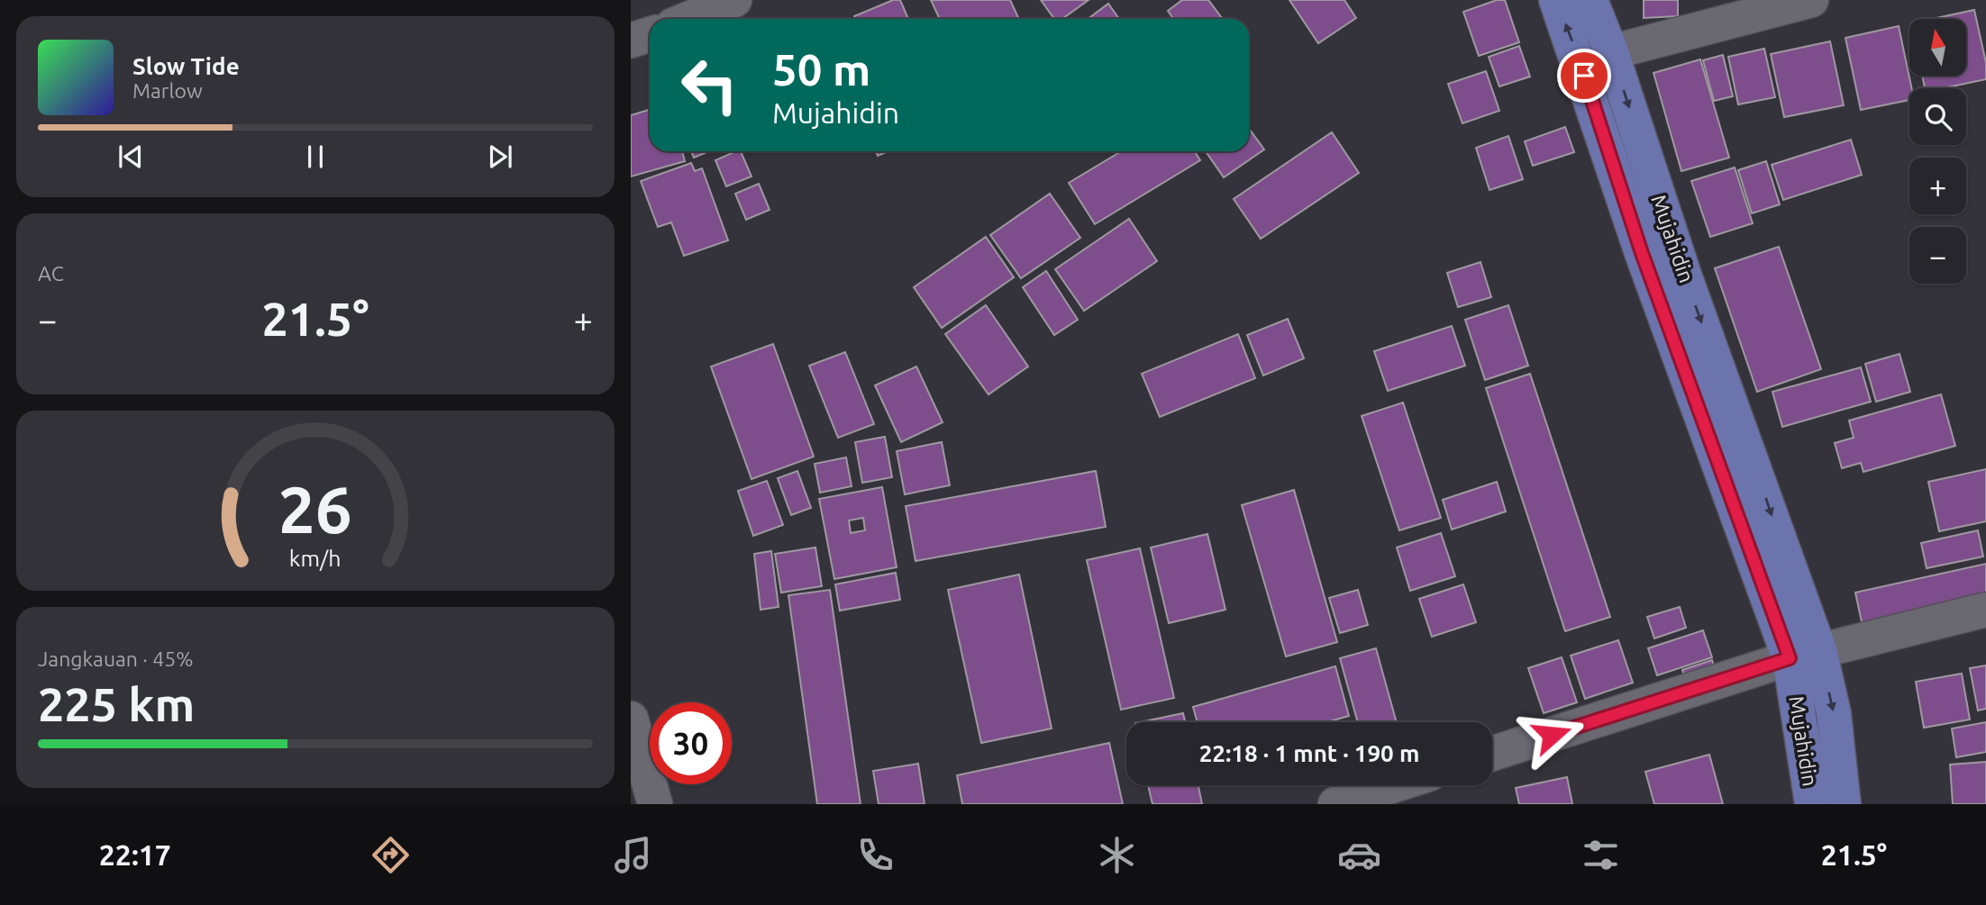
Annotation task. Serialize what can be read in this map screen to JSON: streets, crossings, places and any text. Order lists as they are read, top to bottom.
{
  "streets": {
    "main road": ["Mujahidin"]
  },
  "north": "top",
  "page": {
    "map_buttons": ["+", "−"],
    "turn": ["50 m", "Mujahidin"],
    "song": ["Slow Tide", "Marlow"],
    "tile": [
      "AC",
      ["Jangkauan · 45%", "225 km"]
    ],
    "heat": ["−", "21.5°", "+"],
    "limit": "30",
    "trip": "22:18 · 1 mnt · 190 m",
    "tabs": ["22:17", "21.5°"],
    "gauge": ["26", "km/h"]
  }
}
